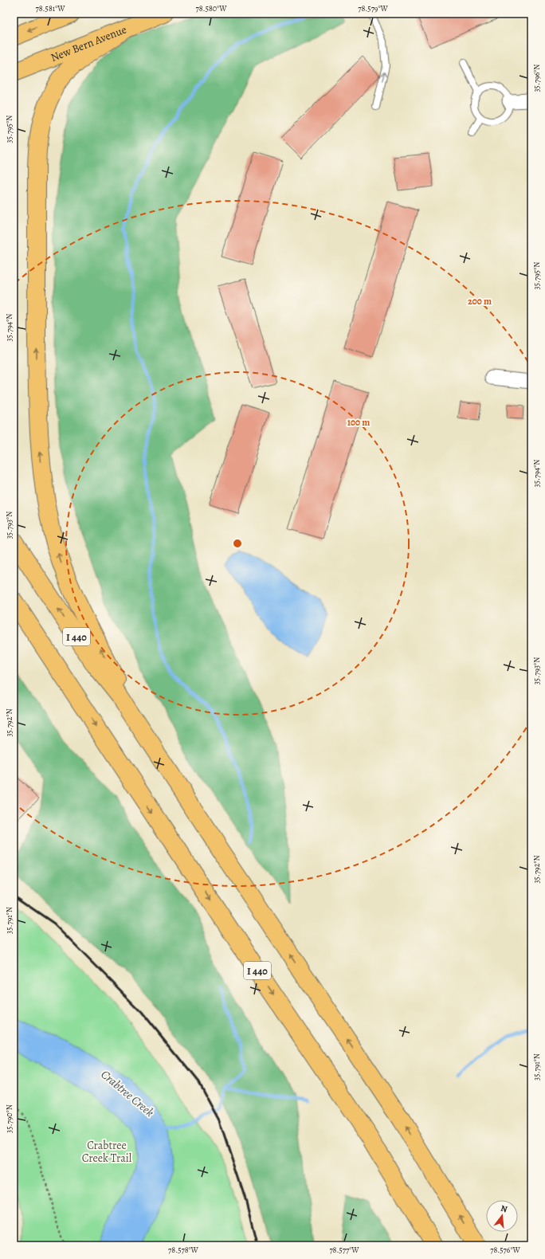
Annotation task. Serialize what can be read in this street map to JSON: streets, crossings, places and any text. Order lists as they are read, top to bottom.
{
  "streets": {
    "main road": ["New Bern Avenue", "I 440"]
  },
  "water": ["Crabtree Creek"],
  "parks": ["Crabtree Creek Trail"],
  "north": "top",
  "coordinates": [
    "78.581°W",
    "78.580°W",
    "78.579°W",
    "35.796°N",
    "35.795°N",
    "35.794°N",
    "35.793°N",
    "35.792°N",
    "35.791°N",
    "35.790°N",
    "78.578°W",
    "78.577°W",
    "78.576°W"
  ],
  "rings": ["200 m", "100 m"]
}
